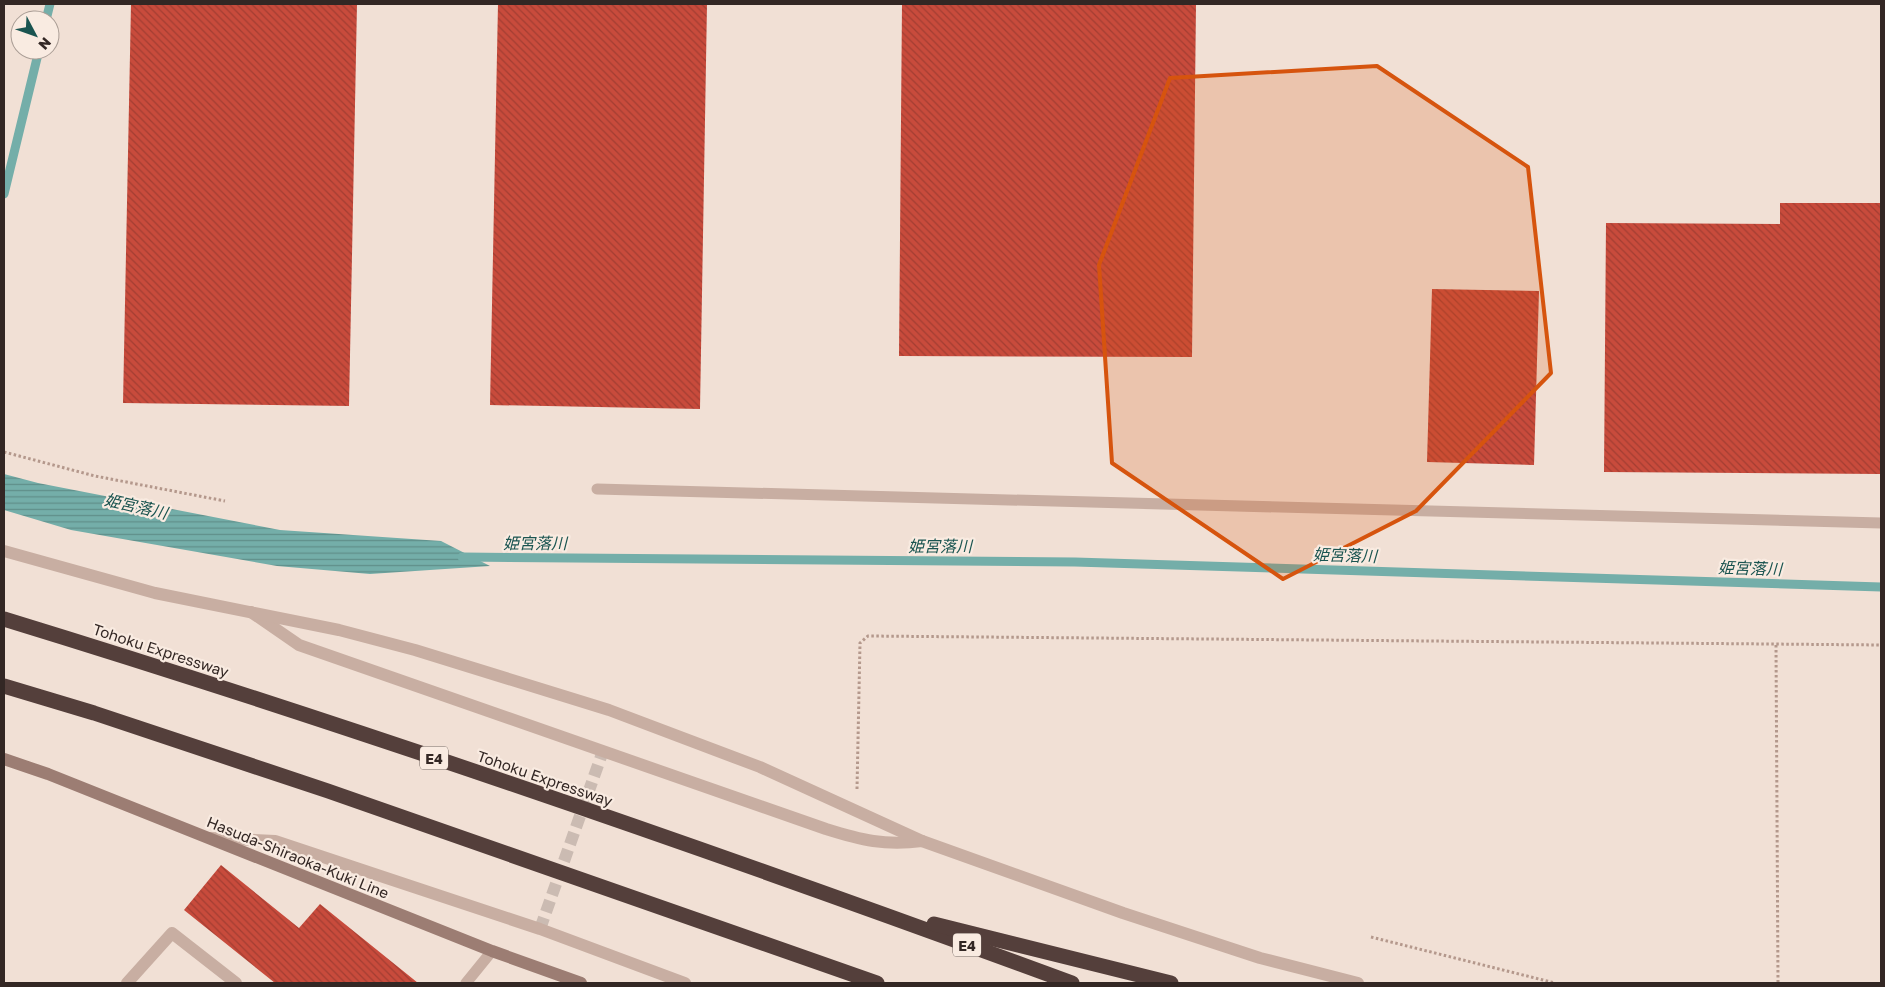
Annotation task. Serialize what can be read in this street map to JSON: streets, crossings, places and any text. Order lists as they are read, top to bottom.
{
  "streets": {
    "highway": ["Tohoku Expressway", "E4"],
    "main road": ["Hasuda-Shiraoka-Kuki Line"]
  },
  "water": ["姫宮落川"],
  "north": "bottom right"
}
